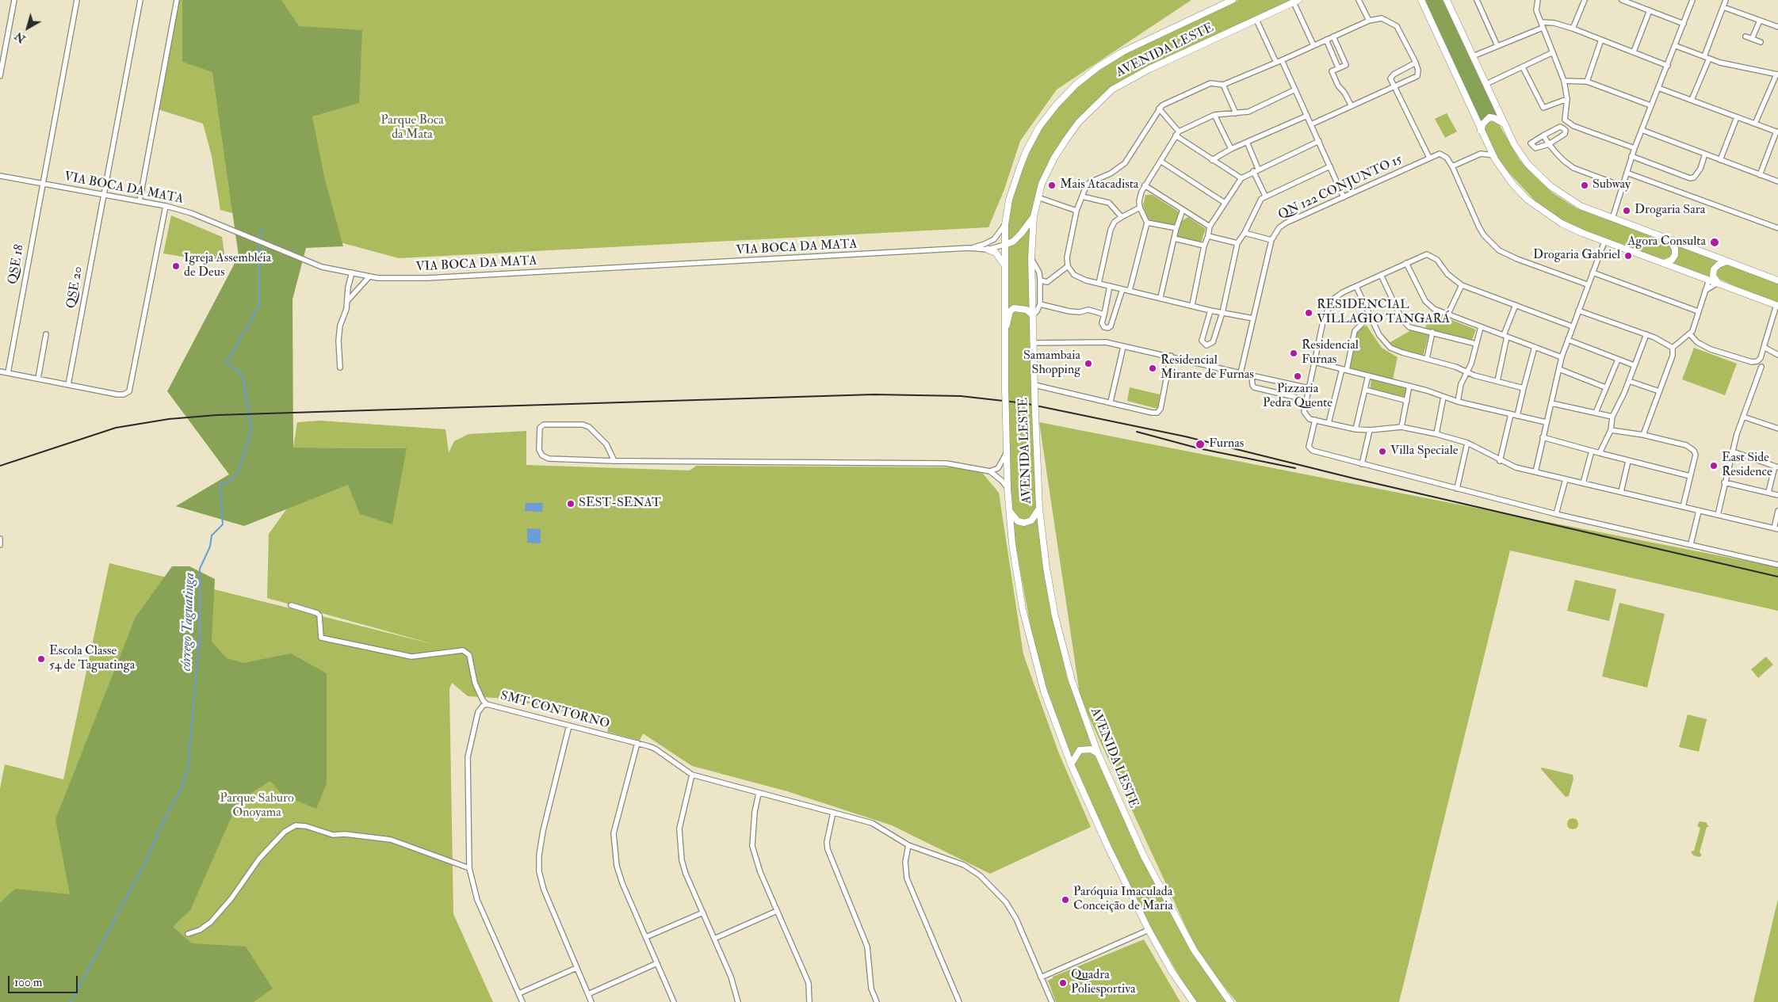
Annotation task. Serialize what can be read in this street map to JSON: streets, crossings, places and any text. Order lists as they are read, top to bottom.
{
  "streets": {
    "main road": ["AVENIDA LESTE"],
    "street": [
      "QN 122 CONJUNTO 15",
      "VIA BOCA DA MATA",
      "QSE 18",
      "QSE 20",
      "SMT CONTORNO"
    ]
  },
  "crossings": [
    ["AVENIDA LESTE", "VIA BOCA DA MATA"],
    ["VIA BOCA DA MATA", "QSE 18"],
    ["VIA BOCA DA MATA", "QSE 20"]
  ],
  "water": ["córrego Taguatinga"],
  "parks": ["Parque Boca da Mata", "Parque Saburo Onoyama"],
  "places": [
    "Mais Atacadista",
    "Subway",
    "Drogaria Sara",
    "Agora Consulta",
    "Drogaria Gabriel",
    "Igreja Assembléia de Deus",
    "RESIDENCIAL VILLAGIO TANGARÁ",
    "Residencial Furnas",
    "Samambaia Shopping",
    "Residencial Mirante de Furnas",
    "Pizzaria Pedra Quente",
    "Furnas",
    "Villa Speciale",
    "East Side Residence",
    "SEST-SENAT",
    "Escola Classe 54 de Taguatinga",
    "Paróquia Imaculada Conceição de Maria",
    "Quadra Poliesportiva"
  ],
  "scale_bar": "100 m",
  "north": "bottom left"
}
